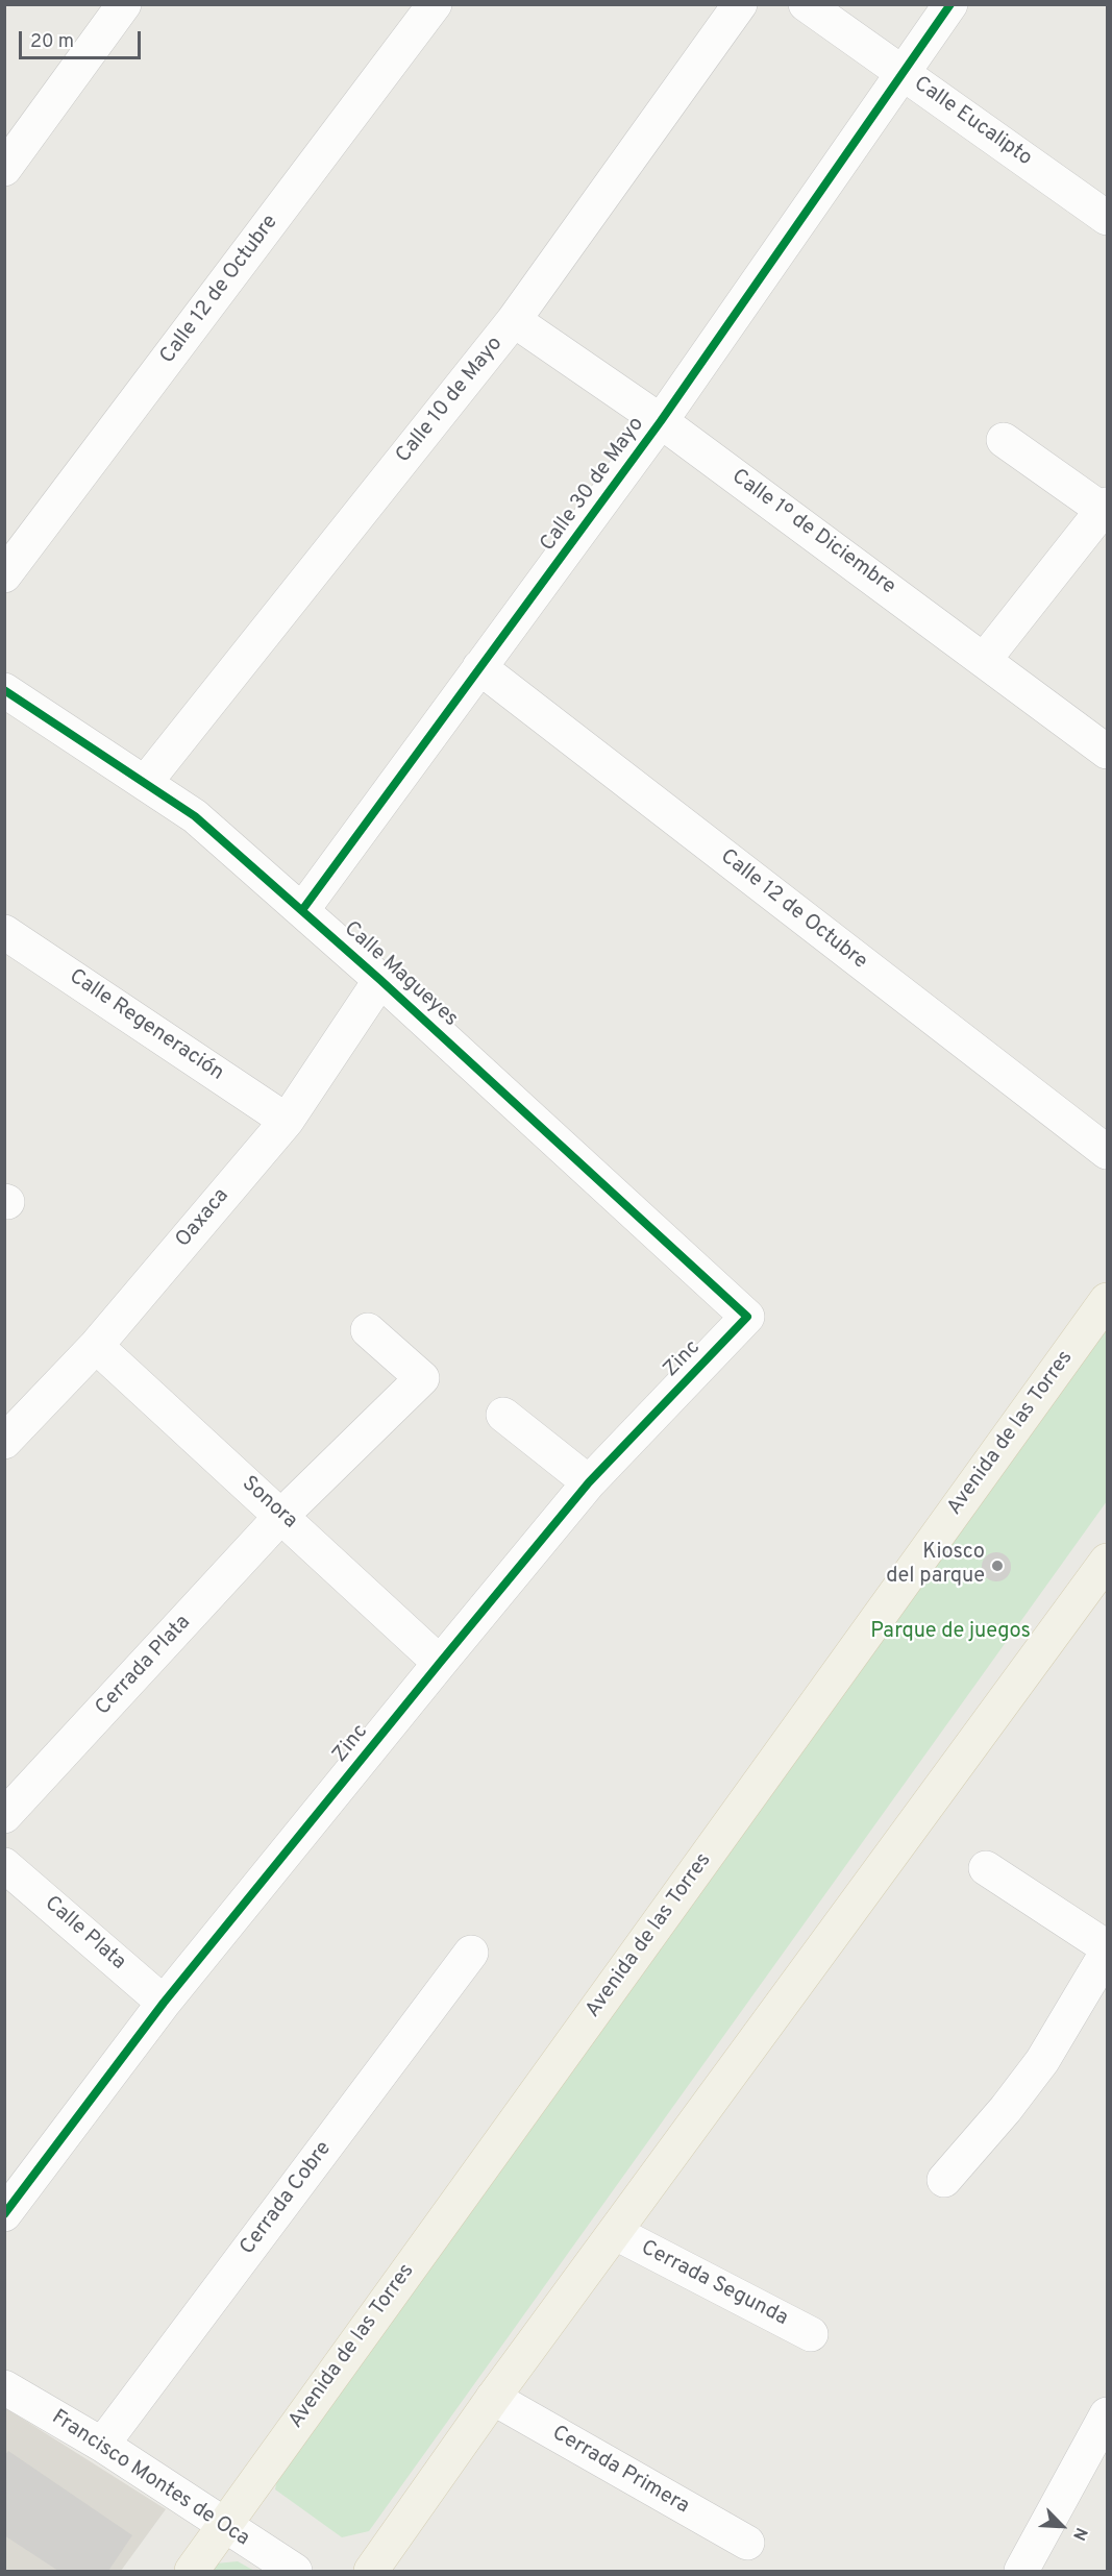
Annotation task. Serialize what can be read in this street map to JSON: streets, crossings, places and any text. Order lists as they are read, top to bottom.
{
  "streets": {
    "main road": ["Avenida de las Torres"],
    "street": [
      "Calle Eucalipto",
      "Calle 12 de Octubre",
      "Calle 10 de Mayo",
      "Calle 30 de Mayo",
      "Calle 1º de Diciembre",
      "Calle Magueyes",
      "Calle Regeneración",
      "Oaxaca",
      "Zinc",
      "Sonora",
      "Cerrada Plata",
      "Calle Plata",
      "Cerrada Cobre",
      "Cerrada Segunda",
      "Cerrada Primera",
      "Francisco Montes de Oca"
    ]
  },
  "crossings": [
    ["Calle Eucalipto", "Calle 30 de Mayo"],
    ["Calle 12 de Octubre", "Calle 30 de Mayo"],
    ["Calle 10 de Mayo", "Calle 1º de Diciembre"],
    ["Calle 10 de Mayo", "Calle Magueyes"],
    ["Calle 30 de Mayo", "Calle 1º de Diciembre"],
    ["Calle 30 de Mayo", "Calle Magueyes"],
    ["Calle Magueyes", "Oaxaca"],
    ["Calle Magueyes", "Zinc"],
    ["Calle Regeneración", "Oaxaca"],
    ["Oaxaca", "Sonora"],
    ["Zinc", "Sonora"],
    ["Zinc", "Calle Plata"],
    ["Avenida de las Torres", "Francisco Montes de Oca"],
    ["Sonora", "Cerrada Plata"],
    ["Cerrada Cobre", "Francisco Montes de Oca"]
  ],
  "parks": ["Parque de juegos"],
  "places": ["Kiosco del parque"],
  "scale_bar": "20 m",
  "north": "bottom right"
}
